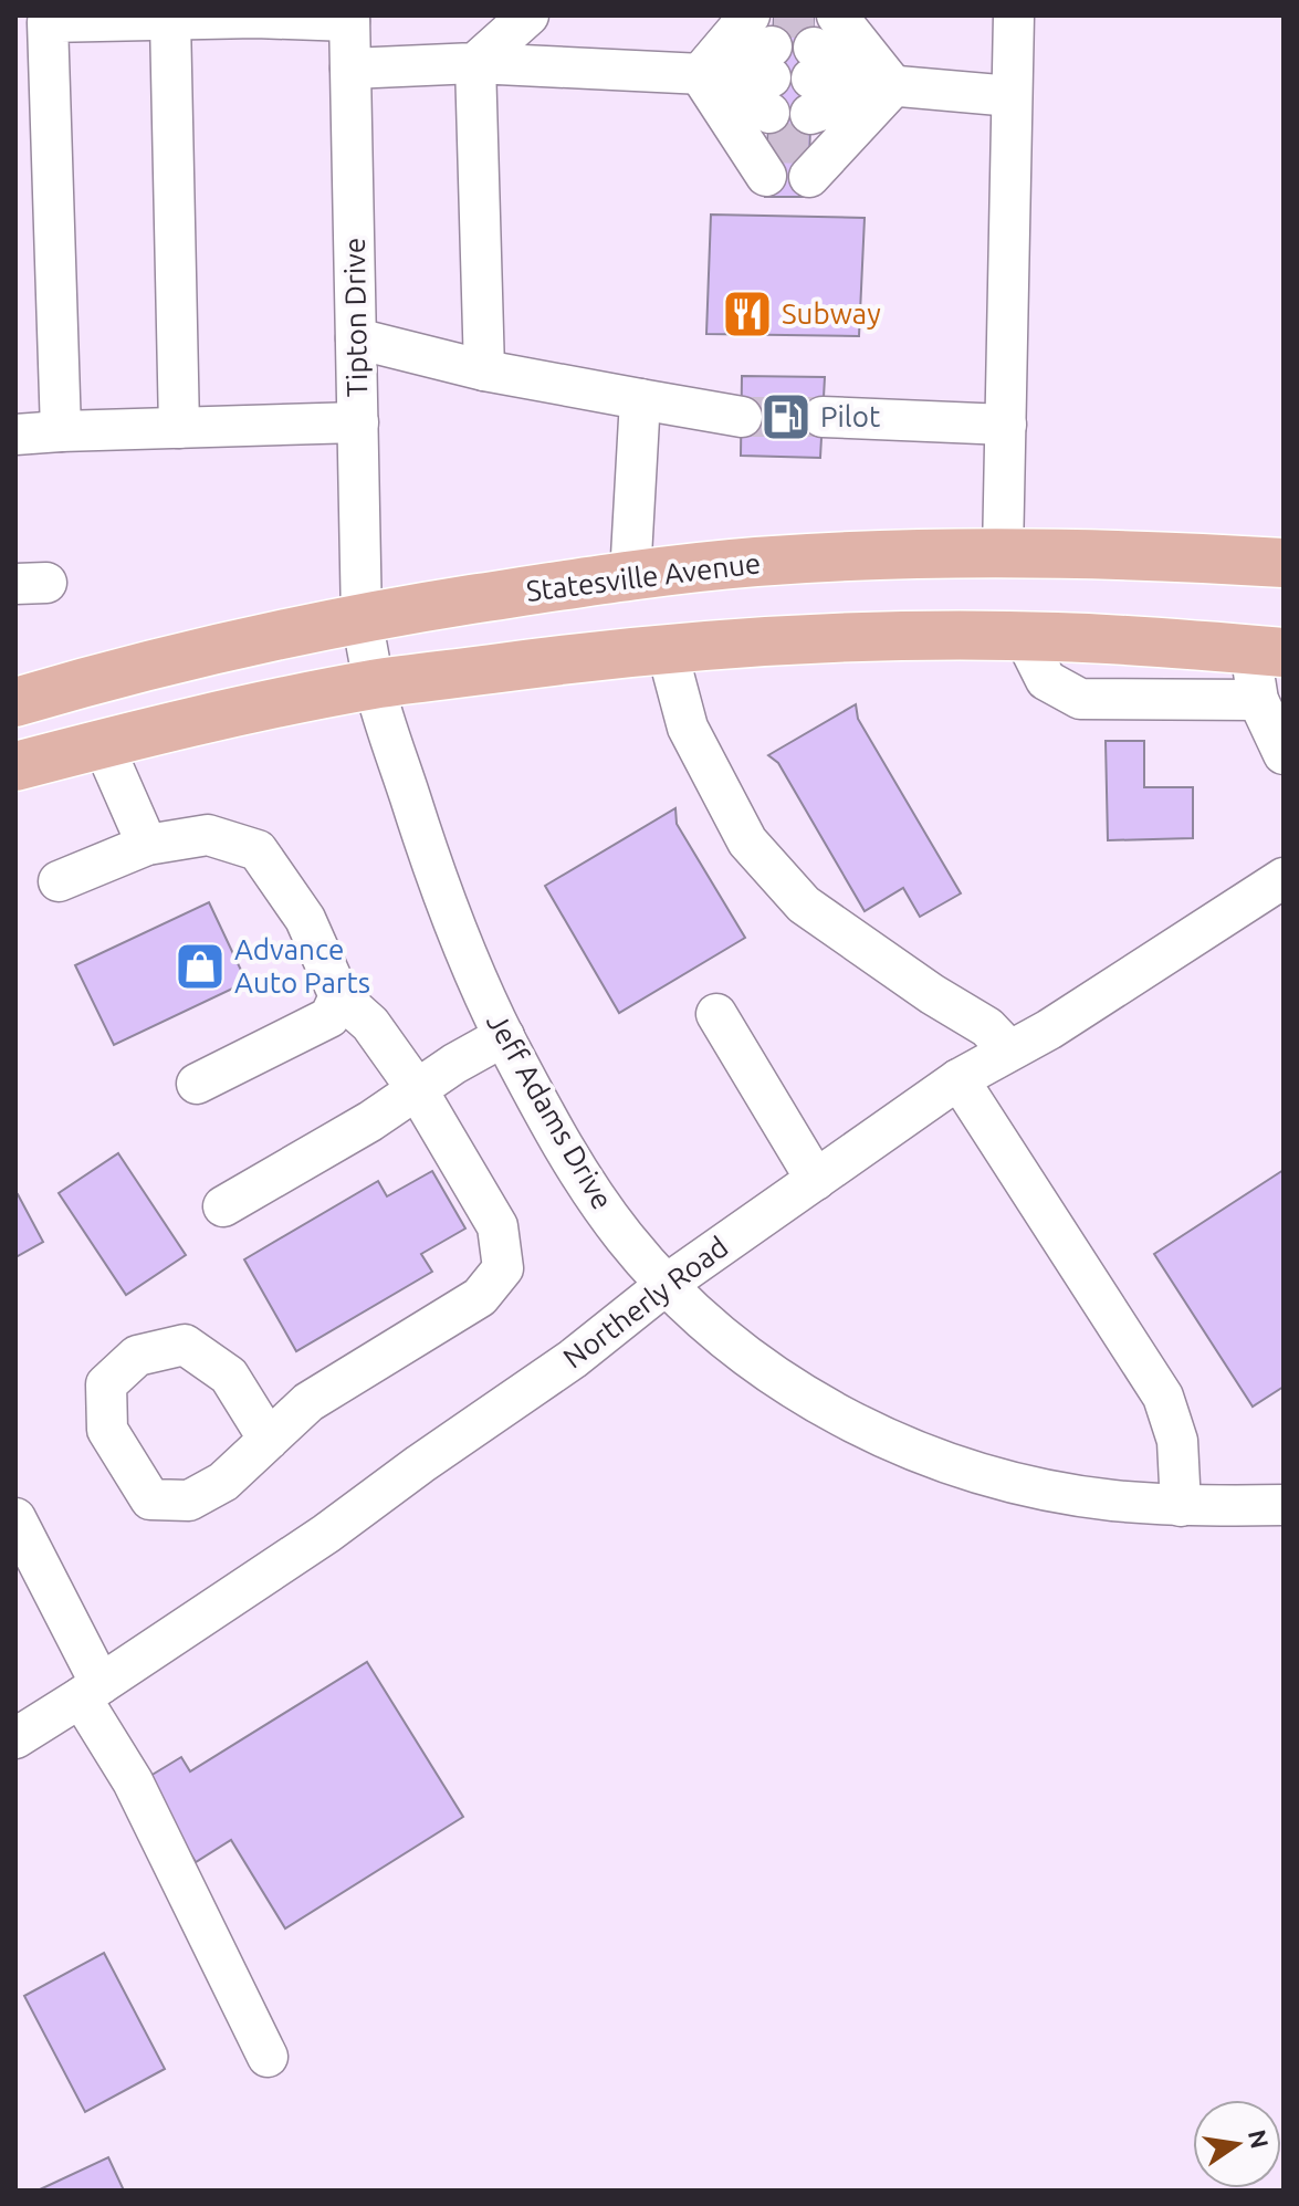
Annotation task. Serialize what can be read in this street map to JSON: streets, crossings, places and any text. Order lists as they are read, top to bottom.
{
  "streets": {
    "main road": ["Statesville Avenue"],
    "street": ["Tipton Drive", "Jeff Adams Drive", "Northerly Road"]
  },
  "crossings": [
    ["Tipton Drive", "Statesville Avenue"],
    ["Tipton Drive", "Jeff Adams Drive"],
    ["Jeff Adams Drive", "Northerly Road"]
  ],
  "places": {
    "restaurant": ["Subway"],
    "fuel station": ["Pilot"],
    "shop": ["Advance Auto Parts"]
  },
  "north": "right"
}
